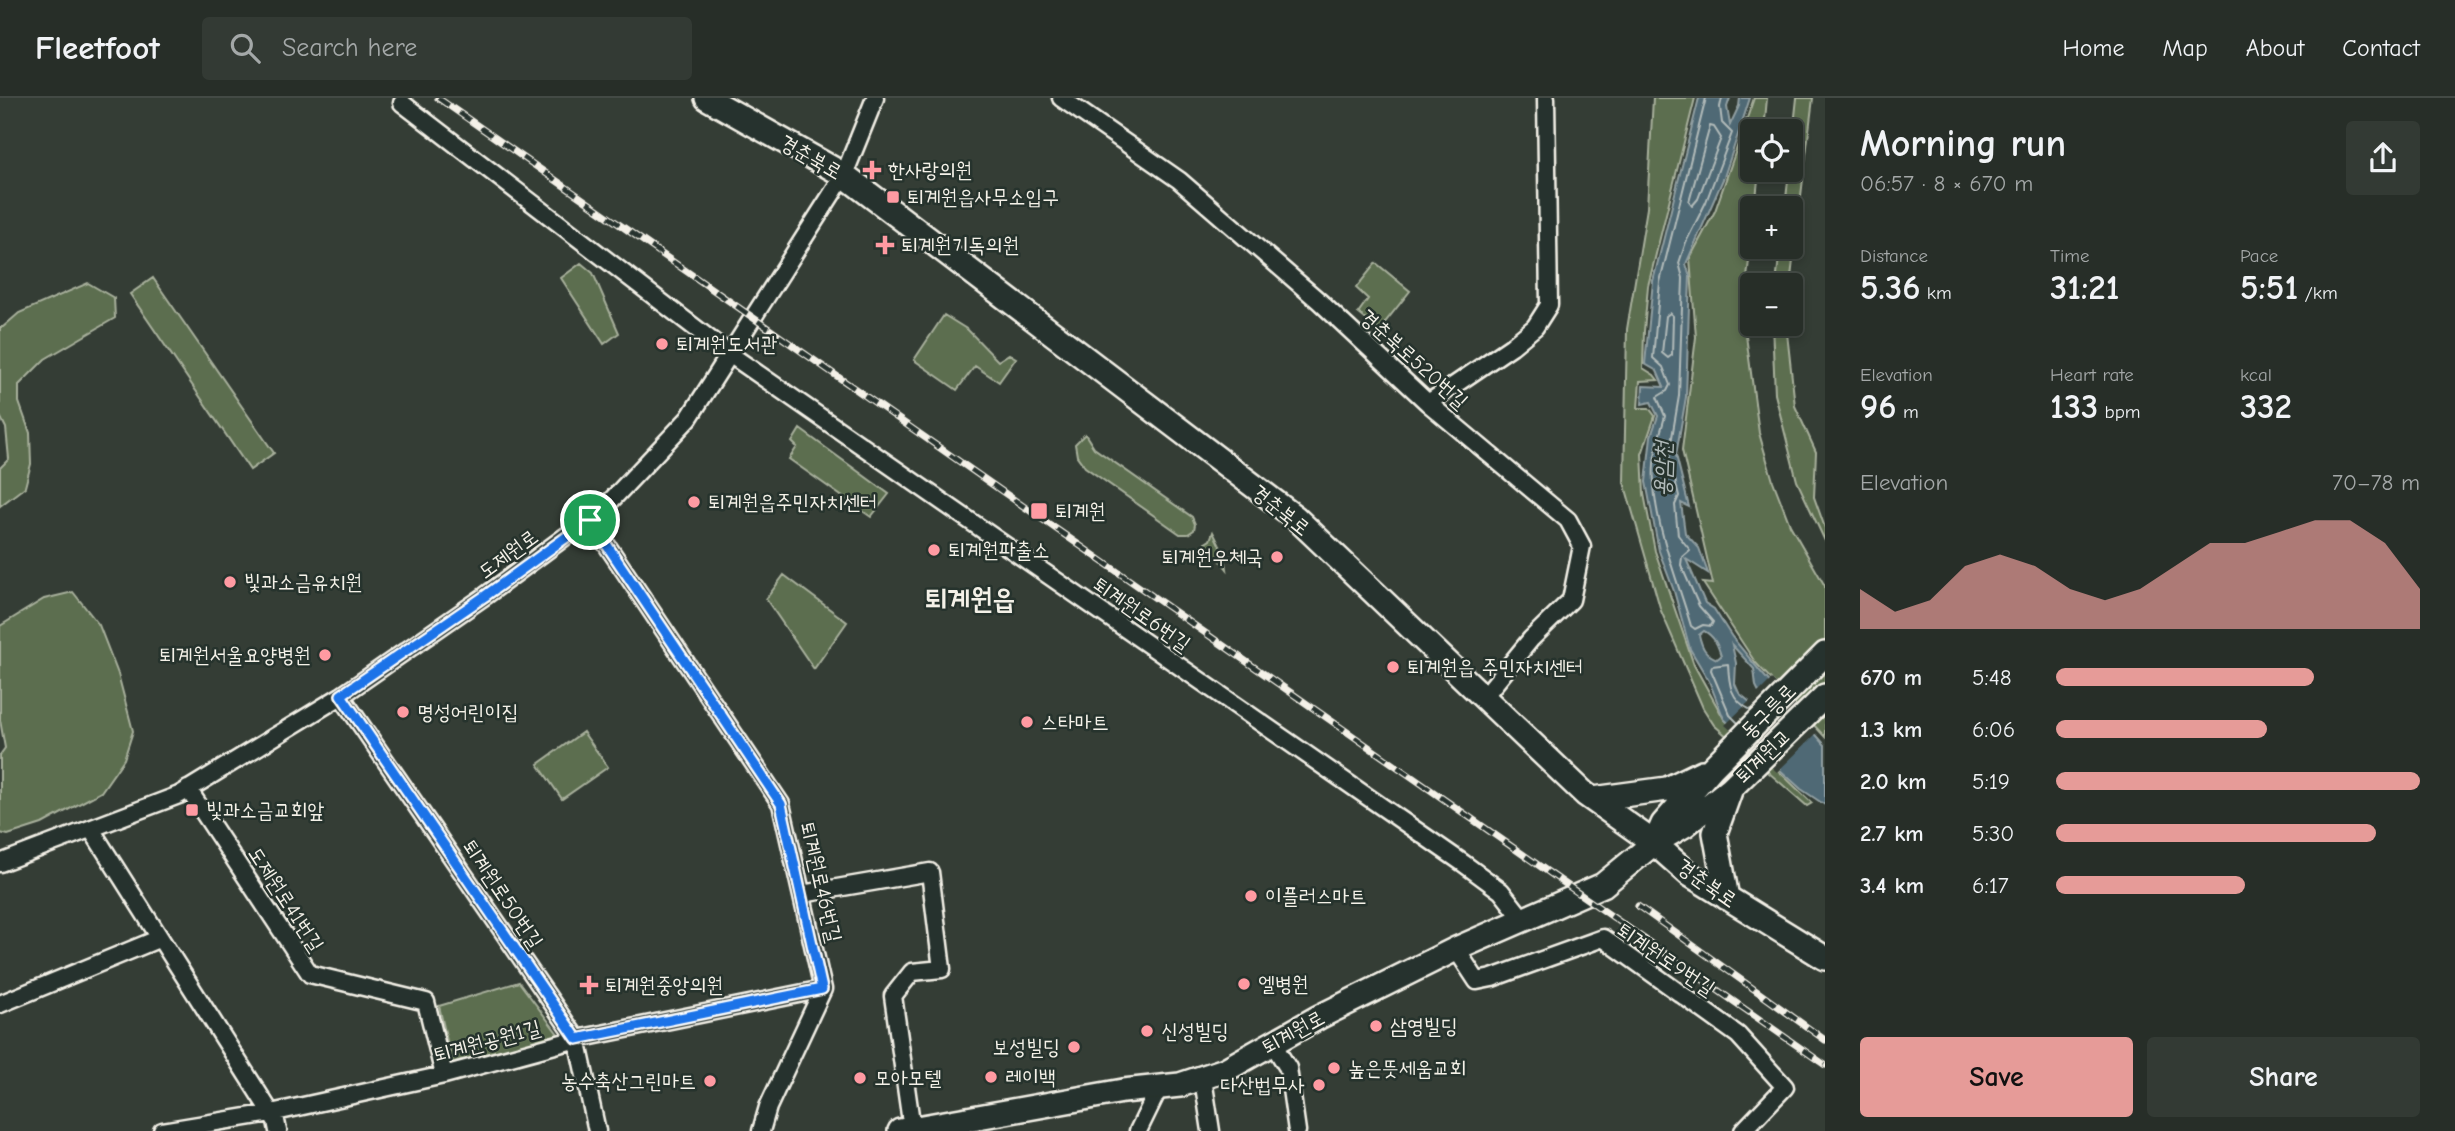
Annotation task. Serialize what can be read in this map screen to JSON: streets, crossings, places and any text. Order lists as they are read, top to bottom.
{
  "streets": {
    "street": [
      "경춘북로",
      "경춘북로520번길",
      "도제원로",
      "퇴계원로6번길",
      "동구릉로",
      "퇴계원교",
      "퇴계원로46번길",
      "퇴계원로50번길",
      "도제원로41번길",
      "퇴계원로9번길",
      "퇴계원로",
      "퇴계원공원1길"
    ]
  },
  "crossings": [
    ["경춘북로", "경춘북로520번길"],
    ["경춘북로", "도제원로"],
    ["경춘북로", "퇴계원로"],
    ["도제원로", "퇴계원로6번길"],
    ["도제원로", "퇴계원로46번길"],
    ["도제원로", "퇴계원로50번길"],
    ["도제원로", "도제원로41번길"],
    ["퇴계원로6번길", "퇴계원로"],
    ["동구릉로", "퇴계원로"],
    ["퇴계원교", "퇴계원로"],
    ["퇴계원로46번길", "퇴계원공원1길"],
    ["퇴계원로50번길", "퇴계원공원1길"],
    ["도제원로41번길", "퇴계원공원1길"],
    ["퇴계원로9번길", "퇴계원로"]
  ],
  "districts": ["퇴계원읍"],
  "water": ["용암천"],
  "places": {
    "health": ["한사랑의원", "퇴계원기독의원", "퇴계원중앙의원"],
    "transit": ["퇴계원읍사무소입구", "퇴계원", "빛과소금교회앞"],
    "other": [
      "퇴계원도서관",
      "퇴계원읍주민자치센터",
      "퇴계원파출소",
      "퇴계원우체국",
      "빛과소금유치원",
      "퇴계원서울요양병원",
      "퇴계원읍 주민자치센터",
      "명성어린이집",
      "스타마트",
      "이플러스마트",
      "엘병원",
      "삼영빌딩",
      "신성빌딩",
      "보성빌딩",
      "높은뜻세움교회",
      "레이백",
      "모아모텔",
      "농수축산그린마트",
      "다산법무사"
    ]
  },
  "page": {
    "header": "Fleetfoot",
    "search": "Search here",
    "nav": [
      "Home",
      "Map",
      "About",
      "Contact"
    ],
    "heading": ["Morning run", "06:57 · 8 × 670 m"],
    "map_buttons": ["+", "−"],
    "stats": [
      ["Distance", "5.36 km"],
      ["Time", "31:21"],
      ["Pace", "5:51 /km"],
      ["Elevation", "96 m"],
      ["Heart rate", "133 bpm"],
      ["kcal", "332"]
    ],
    "chart": ["Elevation", "70–78 m"],
    "list": [
      {
        "name": "670 m",
        "note": "5:48"
      },
      {
        "name": "1.3 km",
        "note": "6:06"
      },
      {
        "name": "2.0 km",
        "note": "5:19"
      },
      {
        "name": "2.7 km",
        "note": "5:30"
      },
      {
        "name": "3.4 km",
        "note": "6:17"
      }
    ],
    "buttons": ["Save", "Share"]
  }
}
